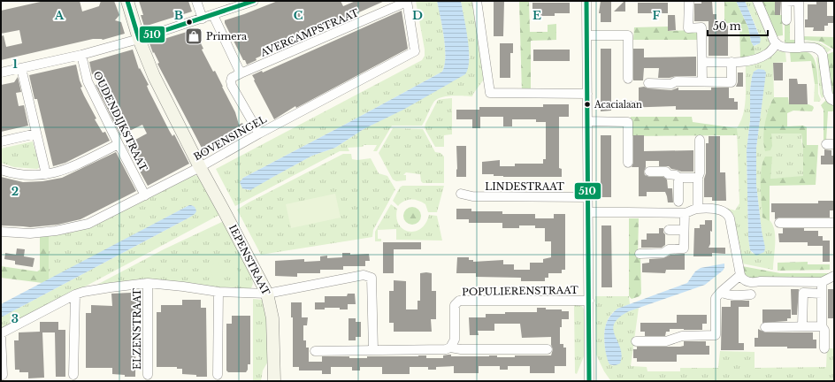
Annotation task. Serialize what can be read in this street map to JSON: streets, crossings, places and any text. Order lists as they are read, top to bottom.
{
  "streets": {
    "street": [
      "AVERCAMPSTRAAT",
      "OUDENDIJKSTRAAT",
      "BOVENSINGEL",
      "LINDESTRAAT",
      "IEPENSTRAAT",
      "POPULIERENSTRAAT",
      "ELZENSTRAAT"
    ]
  },
  "crossings": [
    ["AVERCAMPSTRAAT", "BOVENSINGEL"],
    ["OUDENDIJKSTRAAT", "BOVENSINGEL"],
    ["BOVENSINGEL", "IEPENSTRAAT"],
    ["IEPENSTRAAT", "ELZENSTRAAT"]
  ],
  "places": {
    "shop": ["Primera"],
    "other": ["Acacialaan"]
  },
  "lines": ["transit line 510"],
  "scale_bar": "50 m",
  "grid": {
    "columns": [
      "A",
      "B",
      "C",
      "D",
      "E",
      "F"
    ],
    "rows": ["1", "2", "3"]
  }
}
